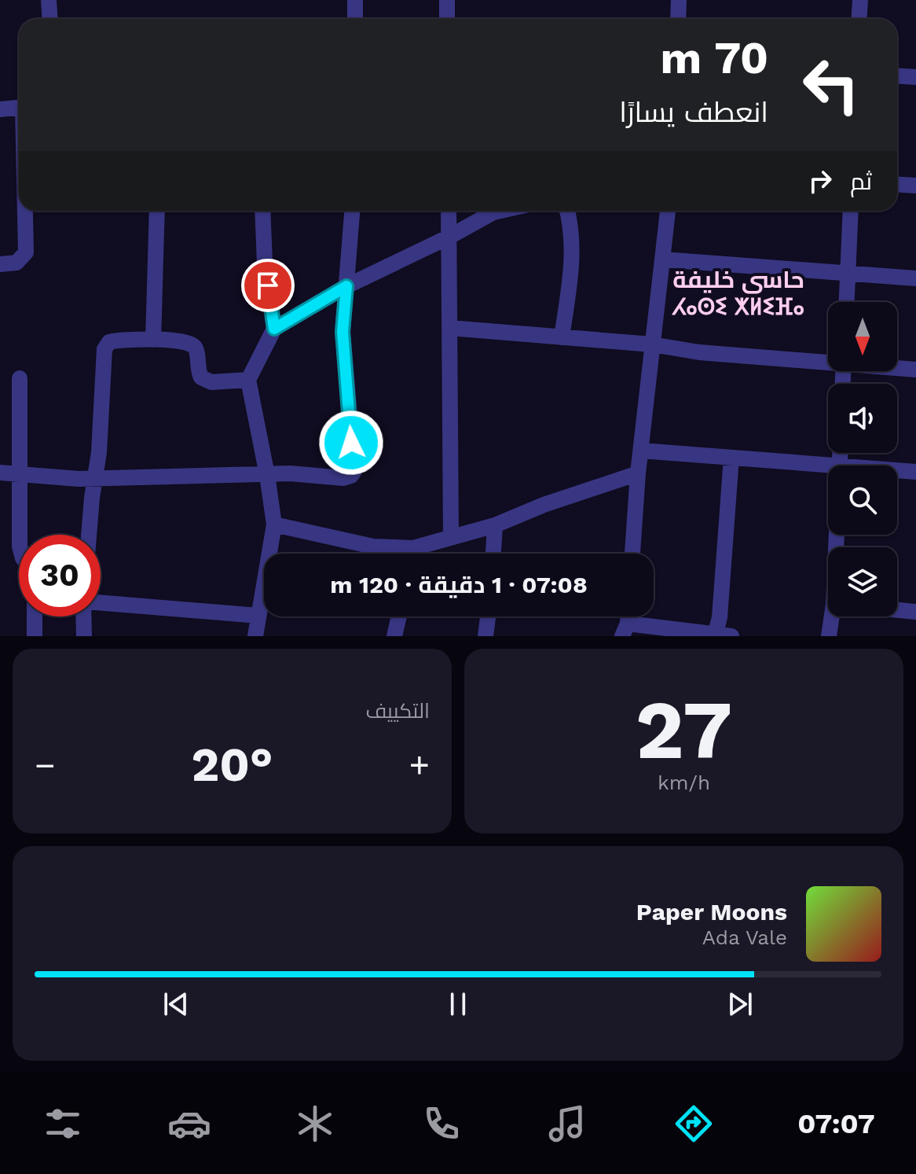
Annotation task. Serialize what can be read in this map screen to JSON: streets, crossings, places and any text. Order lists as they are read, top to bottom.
{
  "districts": ["حاسي خليفة ⵃⴰⵙⵉ ⵅⵍⵉⴼⴰ"],
  "north": "bottom",
  "page": {
    "turn": ["70 m", "انعطف يسارًا"],
    "then": "ثم",
    "limit": "30",
    "trip": "07:08 · 1 دقيقة · 120 m",
    "tile": [
      ["27", "km/h"],
      "التكييف"
    ],
    "heat": ["−", "20°", "+"],
    "song": ["Paper Moons", "Ada Vale"],
    "tabs": "07:07"
  }
}
